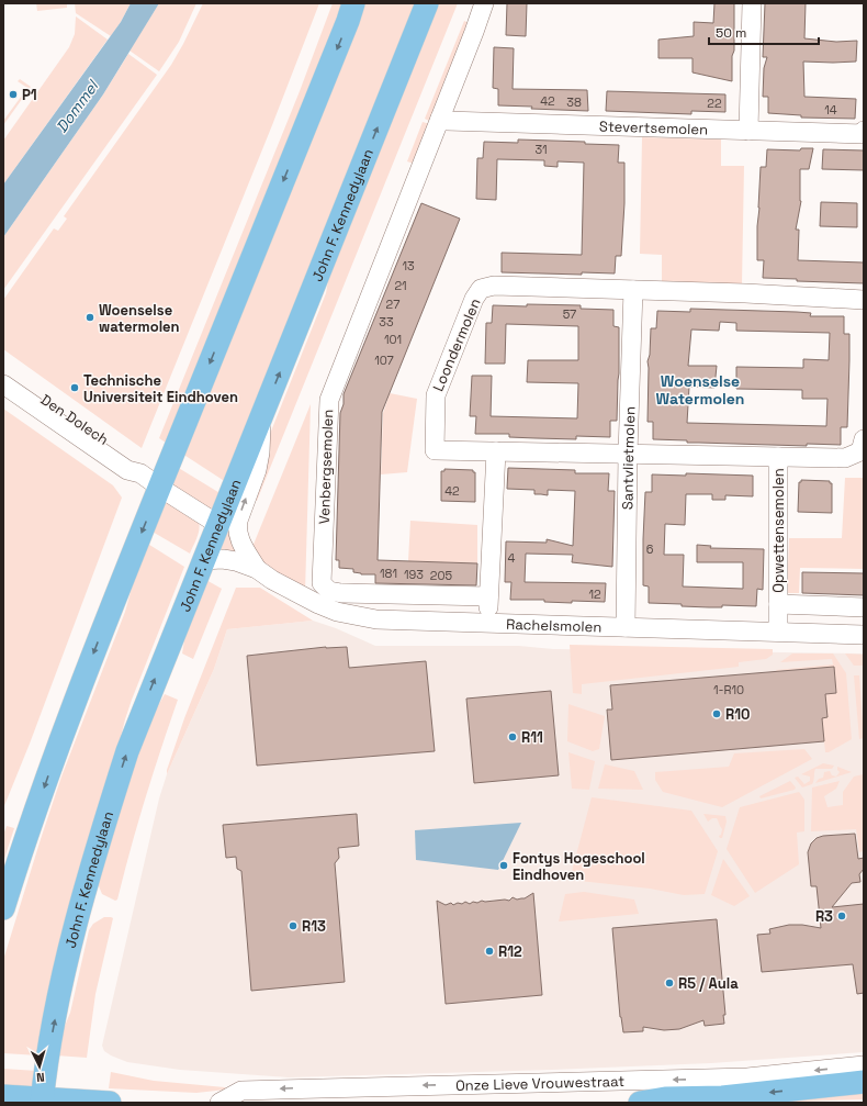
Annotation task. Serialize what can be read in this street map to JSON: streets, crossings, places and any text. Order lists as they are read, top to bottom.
{
  "streets": {
    "main road": ["John F. Kennedylaan"],
    "street": [
      "Stevertsemolen",
      "Loondermolen",
      "Den Dolech",
      "Santvlietmolen",
      "Venbergsemolen",
      "Opwettensemolen",
      "Rachelsmolen",
      "Onze Lieve Vrouwestraat"
    ]
  },
  "crossings": [
    ["Stevertsemolen", "Venbergsemolen"],
    ["John F. Kennedylaan", "Rachelsmolen"],
    ["Loondermolen", "Santvlietmolen"],
    ["Loondermolen", "Opwettensemolen"],
    ["Santvlietmolen", "Rachelsmolen"],
    ["Opwettensemolen", "Rachelsmolen"]
  ],
  "one_way": ["Onze Lieve Vrouwestraat"],
  "districts": ["Woenselse Watermolen"],
  "water": ["Dommel"],
  "places": [
    "P1",
    "Woenselse watermolen",
    "Technische Universiteit Eindhoven",
    "R10",
    "R11",
    "Fontys Hogeschool Eindhoven",
    "R3",
    "R13",
    "R12",
    "R5 / Aula"
  ],
  "house_numbers": [
    "42",
    "38",
    "22",
    "14",
    "31",
    "13",
    "21",
    "27",
    "57",
    "33",
    "101",
    "107",
    "42",
    "6",
    "4",
    "181",
    "193",
    "205",
    "12",
    "1-R10"
  ],
  "scale_bar": "50 m",
  "north": "bottom"
}
